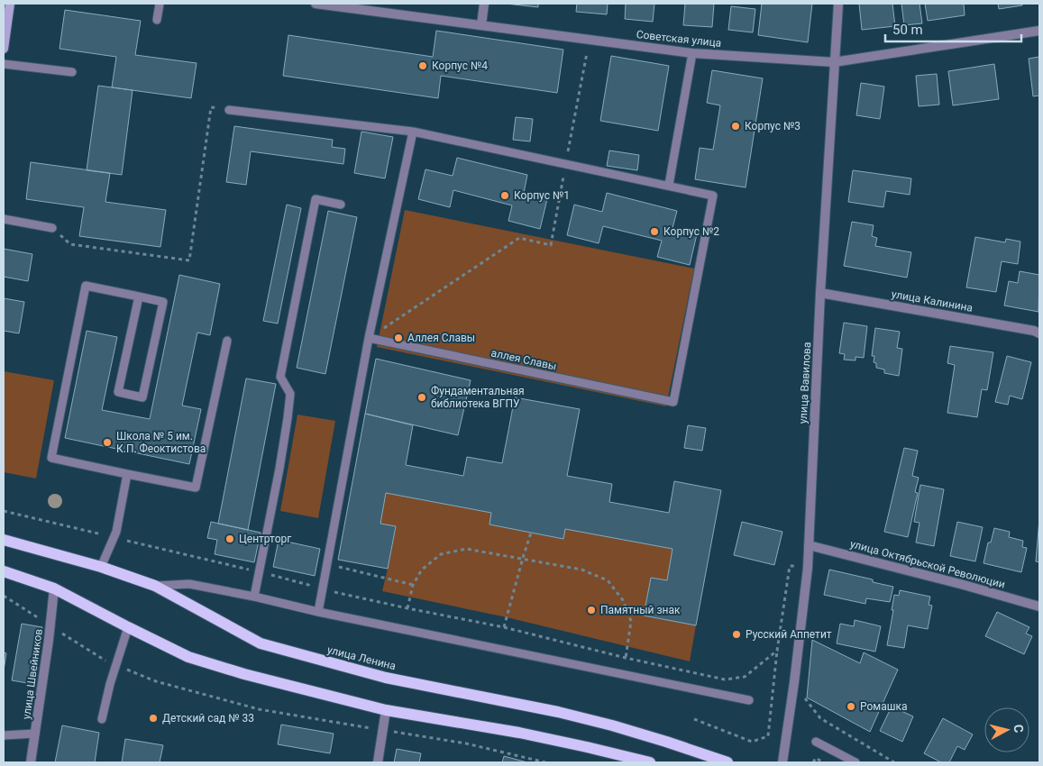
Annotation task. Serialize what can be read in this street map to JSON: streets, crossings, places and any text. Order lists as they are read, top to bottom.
{
  "streets": {
    "main road": ["улица Ленина"],
    "street": [
      "Советская улица",
      "улица Калинина",
      "улица Вавилова",
      "улица Октябрьской Революции",
      "улица Швейников"
    ],
    "lane": ["аллея Славы"]
  },
  "crossings": [
    ["Советская улица", "улица Вавилова"],
    ["улица Калинина", "улица Вавилова"],
    ["улица Вавилова", "улица Октябрьской Революции"]
  ],
  "places": [
    "Корпус №4",
    "Корпус №3",
    "Корпус №1",
    "Корпус №2",
    "Аллея Славы",
    "Фундаментальная библиотека ВГПУ",
    "Школа № 5 им. К.П. Феоктистова",
    "Центрторг",
    "Памятный знак",
    "Русский Аппетит",
    "Ромашка",
    "Детский сад № 33"
  ],
  "scale_bar": "50 m",
  "north": "right"
}
